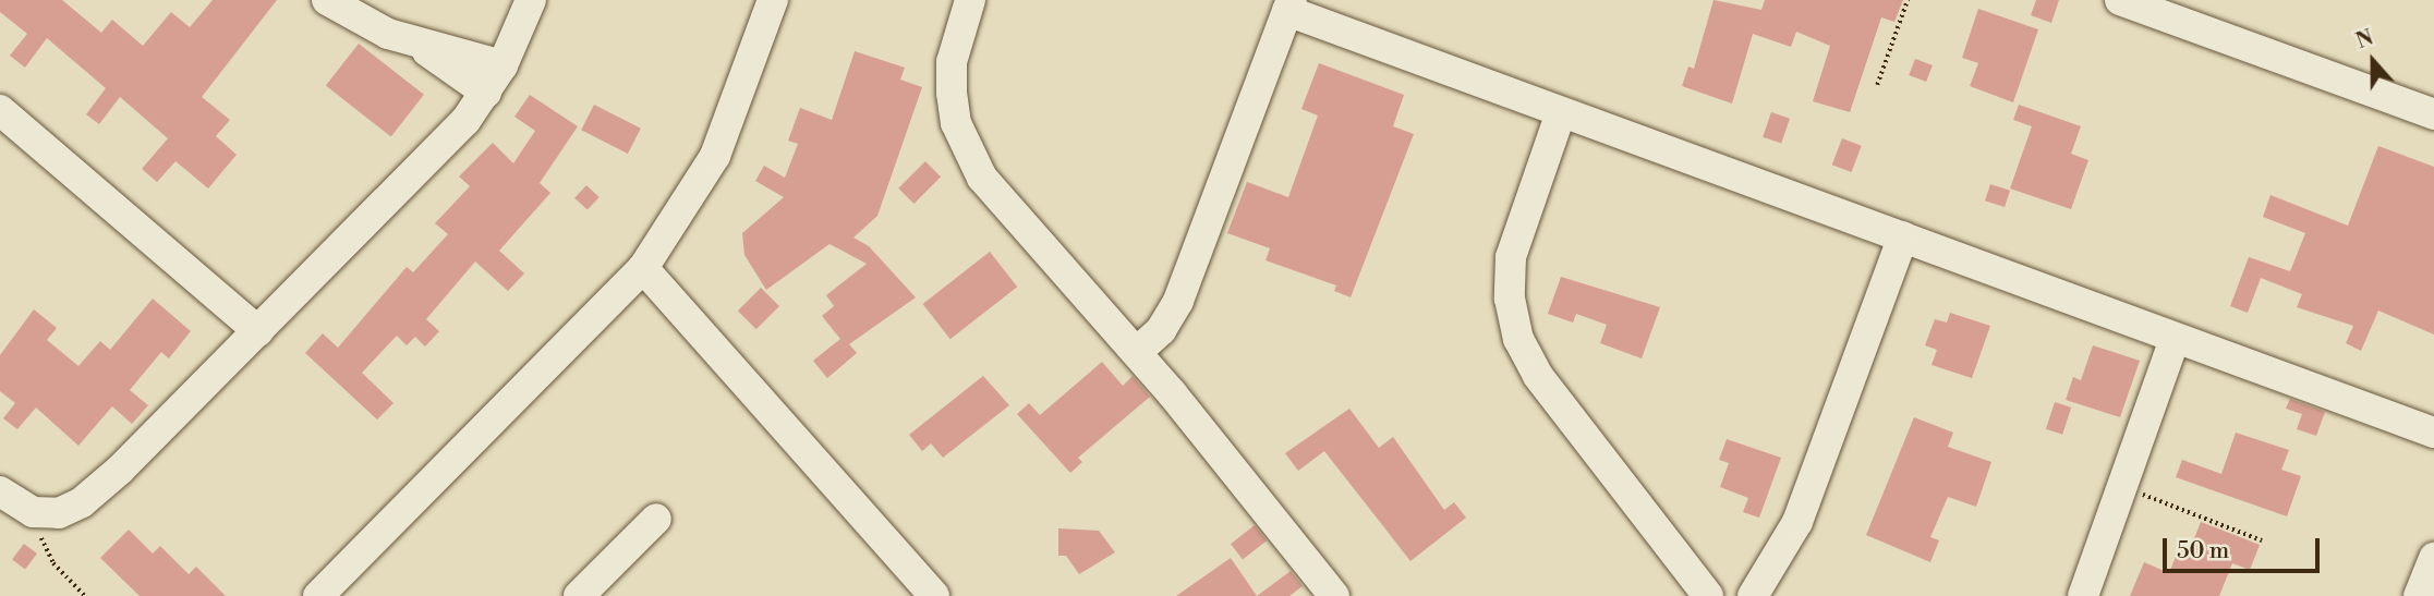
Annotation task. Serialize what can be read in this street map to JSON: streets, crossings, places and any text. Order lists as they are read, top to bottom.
{
  "scale_bar": "50 m",
  "north": "top"
}
